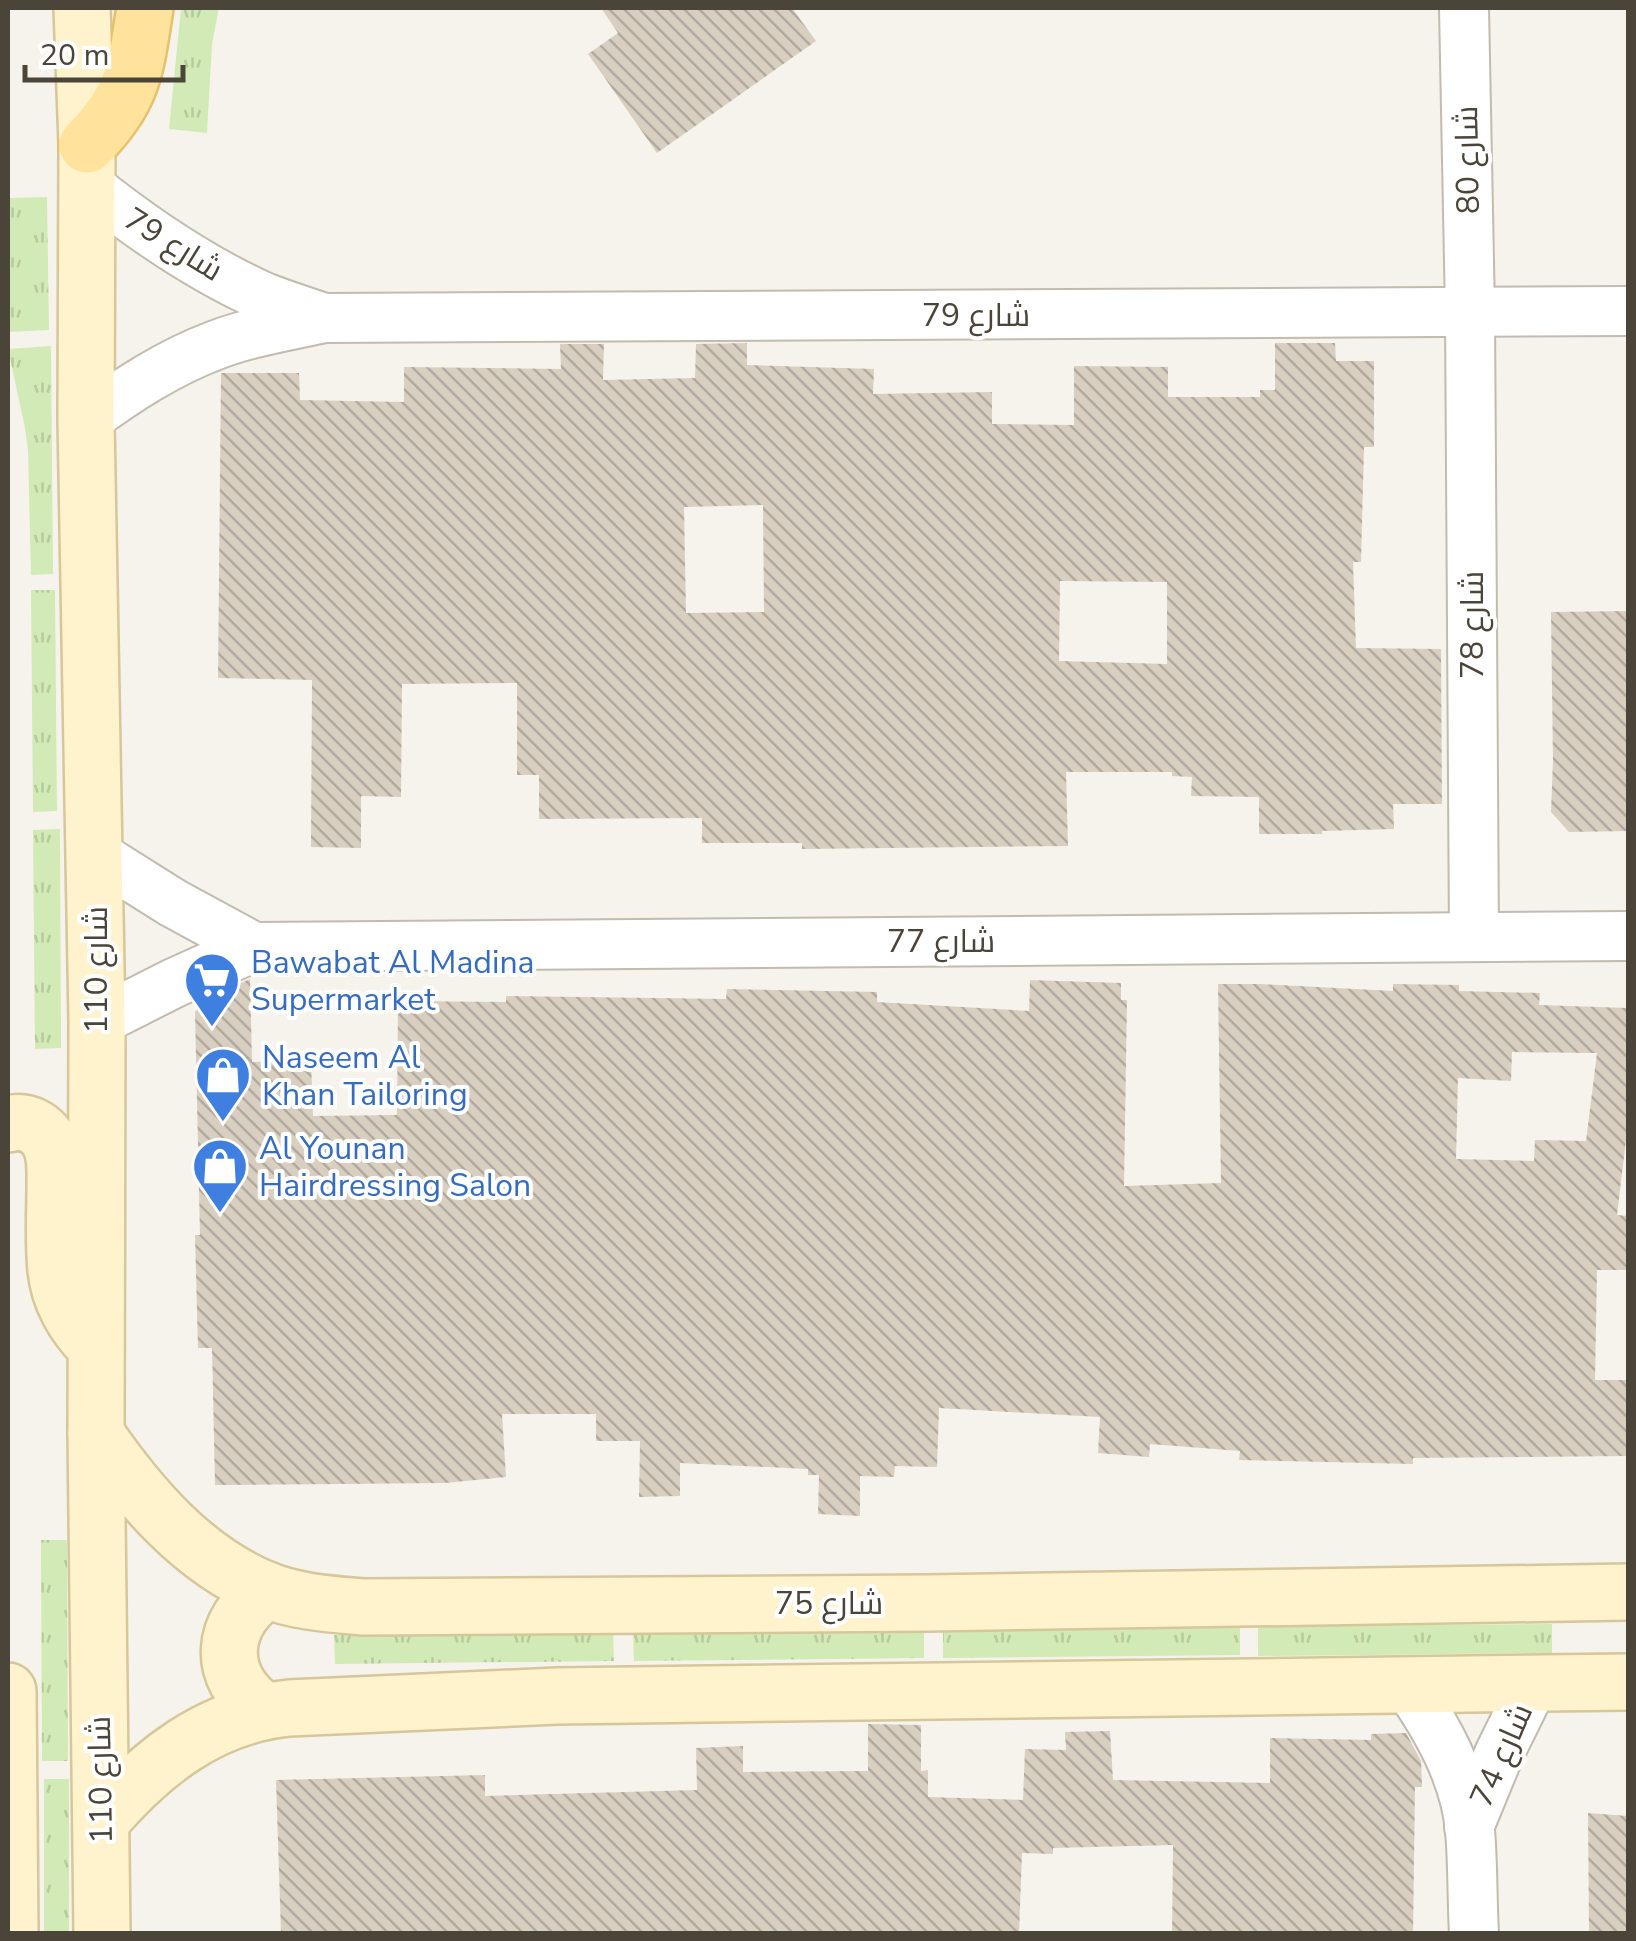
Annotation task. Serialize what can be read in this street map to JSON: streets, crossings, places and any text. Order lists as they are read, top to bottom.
{
  "streets": {
    "street": [
      "شارع 80",
      "شارع 79",
      "شارع 78",
      "شارع 77",
      "شارع 110",
      "شارع 75",
      "شارع 74"
    ]
  },
  "crossings": [
    ["شارع 80", "شارع 79"],
    ["شارع 80", "شارع 78"],
    ["شارع 79", "شارع 78"],
    ["شارع 79", "شارع 110"],
    ["شارع 78", "شارع 77"],
    ["شارع 77", "شارع 110"],
    ["شارع 110", "شارع 75"]
  ],
  "places": {
    "supermarket": ["Bawabat Al Madina Supermarket"],
    "shop": ["Naseem Al Khan Tailoring", "Al Younan Hairdressing Salon"]
  },
  "scale_bar": "20 m"
}
